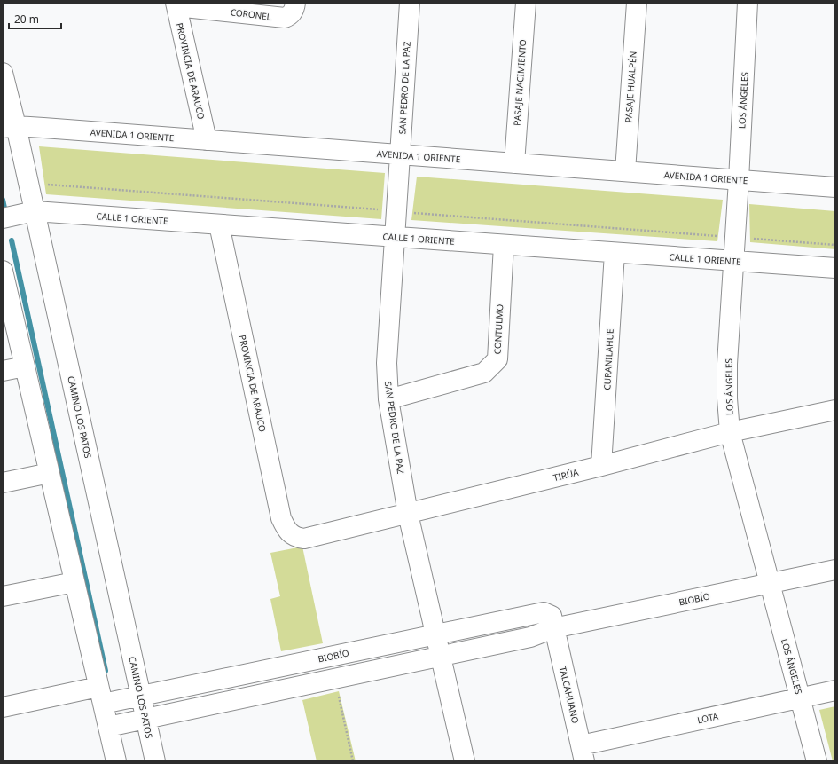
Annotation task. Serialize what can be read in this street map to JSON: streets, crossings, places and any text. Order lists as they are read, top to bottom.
{
  "streets": {
    "street": [
      "CORONEL",
      "PROVINCIA DE ARAUCO",
      "PASAJE NACIMIENTO",
      "PASAJE HUALPÉN",
      "SAN PEDRO DE LA PAZ",
      "LOS ÁNGELES",
      "AVENIDA 1 ORIENTE",
      "CALLE 1 ORIENTE",
      "CONTULMO",
      "CURANILAHUE",
      "CAMINO LOS PATOS",
      "TIRÚA",
      "BIOBÍO",
      "TALCAHUANO",
      "LOTA"
    ]
  },
  "crossings": [
    ["CORONEL", "PROVINCIA DE ARAUCO"],
    ["PROVINCIA DE ARAUCO", "AVENIDA 1 ORIENTE"],
    ["PROVINCIA DE ARAUCO", "CALLE 1 ORIENTE"],
    ["PROVINCIA DE ARAUCO", "TIRÚA"],
    ["PASAJE NACIMIENTO", "AVENIDA 1 ORIENTE"],
    ["PASAJE HUALPÉN", "AVENIDA 1 ORIENTE"],
    ["SAN PEDRO DE LA PAZ", "AVENIDA 1 ORIENTE"],
    ["SAN PEDRO DE LA PAZ", "CALLE 1 ORIENTE"],
    ["SAN PEDRO DE LA PAZ", "CONTULMO"],
    ["SAN PEDRO DE LA PAZ", "TIRÚA"],
    ["SAN PEDRO DE LA PAZ", "BIOBÍO"],
    ["LOS ÁNGELES", "AVENIDA 1 ORIENTE"],
    ["LOS ÁNGELES", "CALLE 1 ORIENTE"],
    ["LOS ÁNGELES", "TIRÚA"],
    ["LOS ÁNGELES", "BIOBÍO"],
    ["LOS ÁNGELES", "LOTA"],
    ["AVENIDA 1 ORIENTE", "CAMINO LOS PATOS"],
    ["CALLE 1 ORIENTE", "CONTULMO"],
    ["CALLE 1 ORIENTE", "CURANILAHUE"],
    ["CALLE 1 ORIENTE", "CAMINO LOS PATOS"],
    ["CURANILAHUE", "TIRÚA"],
    ["CAMINO LOS PATOS", "BIOBÍO"],
    ["BIOBÍO", "TALCAHUANO"],
    ["TALCAHUANO", "LOTA"]
  ],
  "scale_bar": "20 m"
}
